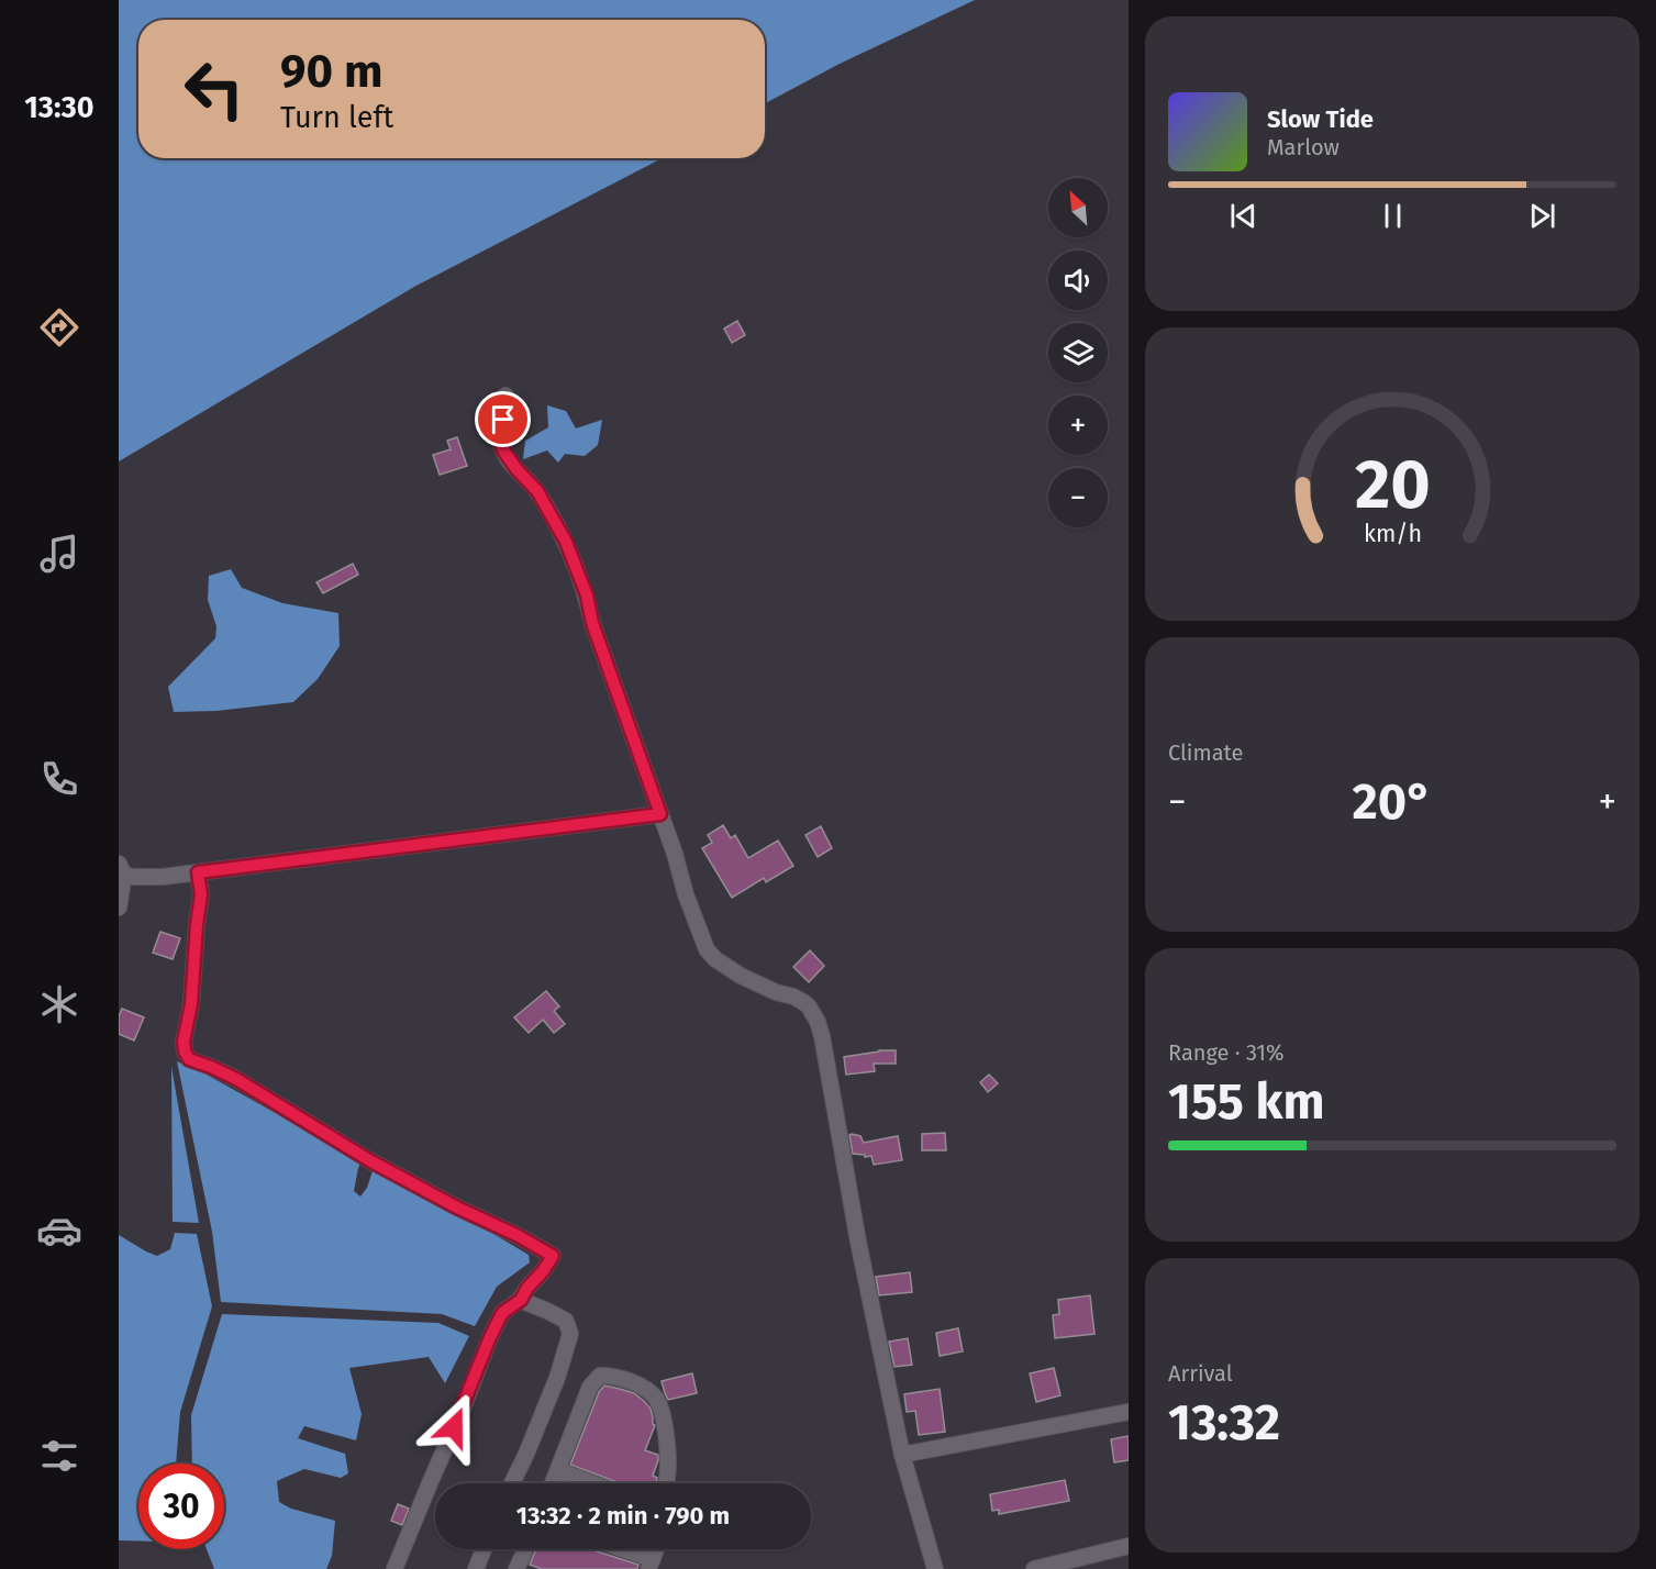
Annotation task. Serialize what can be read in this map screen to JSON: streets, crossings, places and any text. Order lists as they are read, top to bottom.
{
  "north": "top left",
  "page": {
    "tabs": "13:30",
    "turn": ["90 m", "Turn left"],
    "song": ["Slow Tide", "Marlow"],
    "map_buttons": ["+", "−"],
    "tile": [
      "Climate",
      ["Range · 31%", "155 km"],
      ["Arrival", "13:32"]
    ],
    "heat": ["−", "20°", "+"],
    "limit": "30",
    "trip": "13:32 · 2 min · 790 m",
    "gauge": ["20", "km/h"]
  }
}
